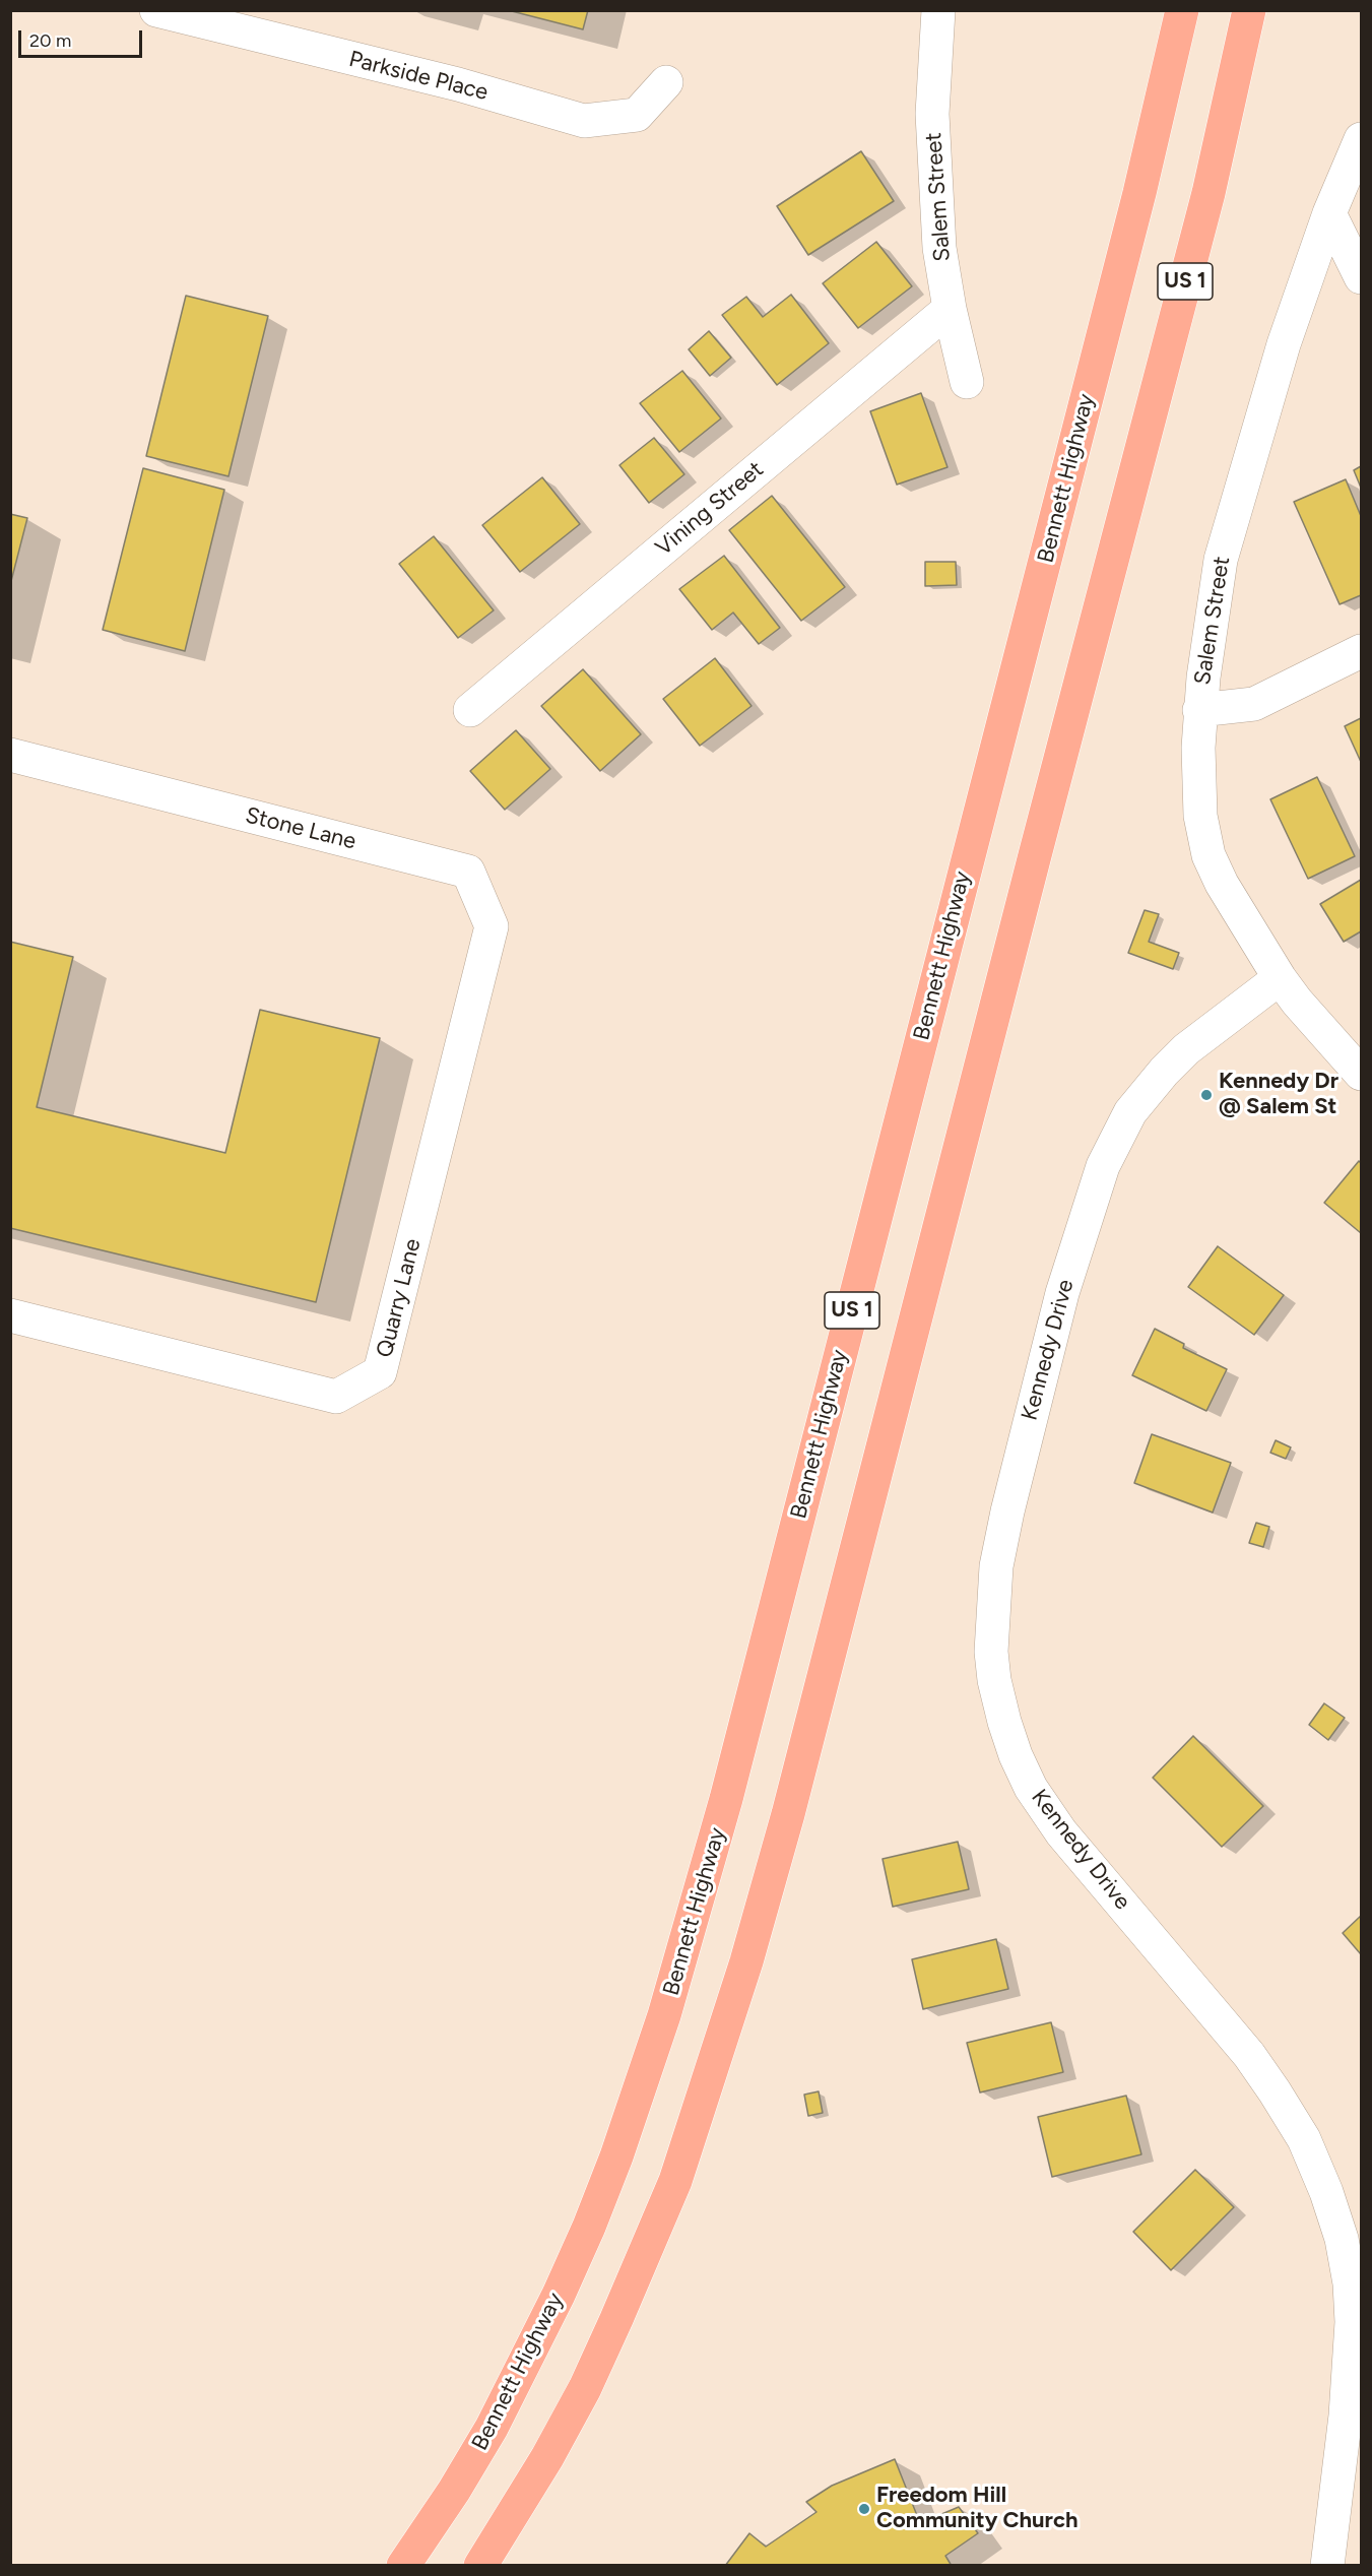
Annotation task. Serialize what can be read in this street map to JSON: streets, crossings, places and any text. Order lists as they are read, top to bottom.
{
  "streets": {
    "highway": ["US 1", "Bennett Highway"],
    "street": [
      "Parkside Place",
      "Salem Street",
      "Vining Street",
      "Stone Lane",
      "Quarry Lane",
      "Kennedy Drive"
    ]
  },
  "crossings": [
    ["Salem Street", "Vining Street"],
    ["Salem Street", "Kennedy Drive"],
    ["Stone Lane", "Quarry Lane"]
  ],
  "places": ["Kennedy Dr @ Salem St", "Freedom Hill Community Church"],
  "scale_bar": "20 m"
}
